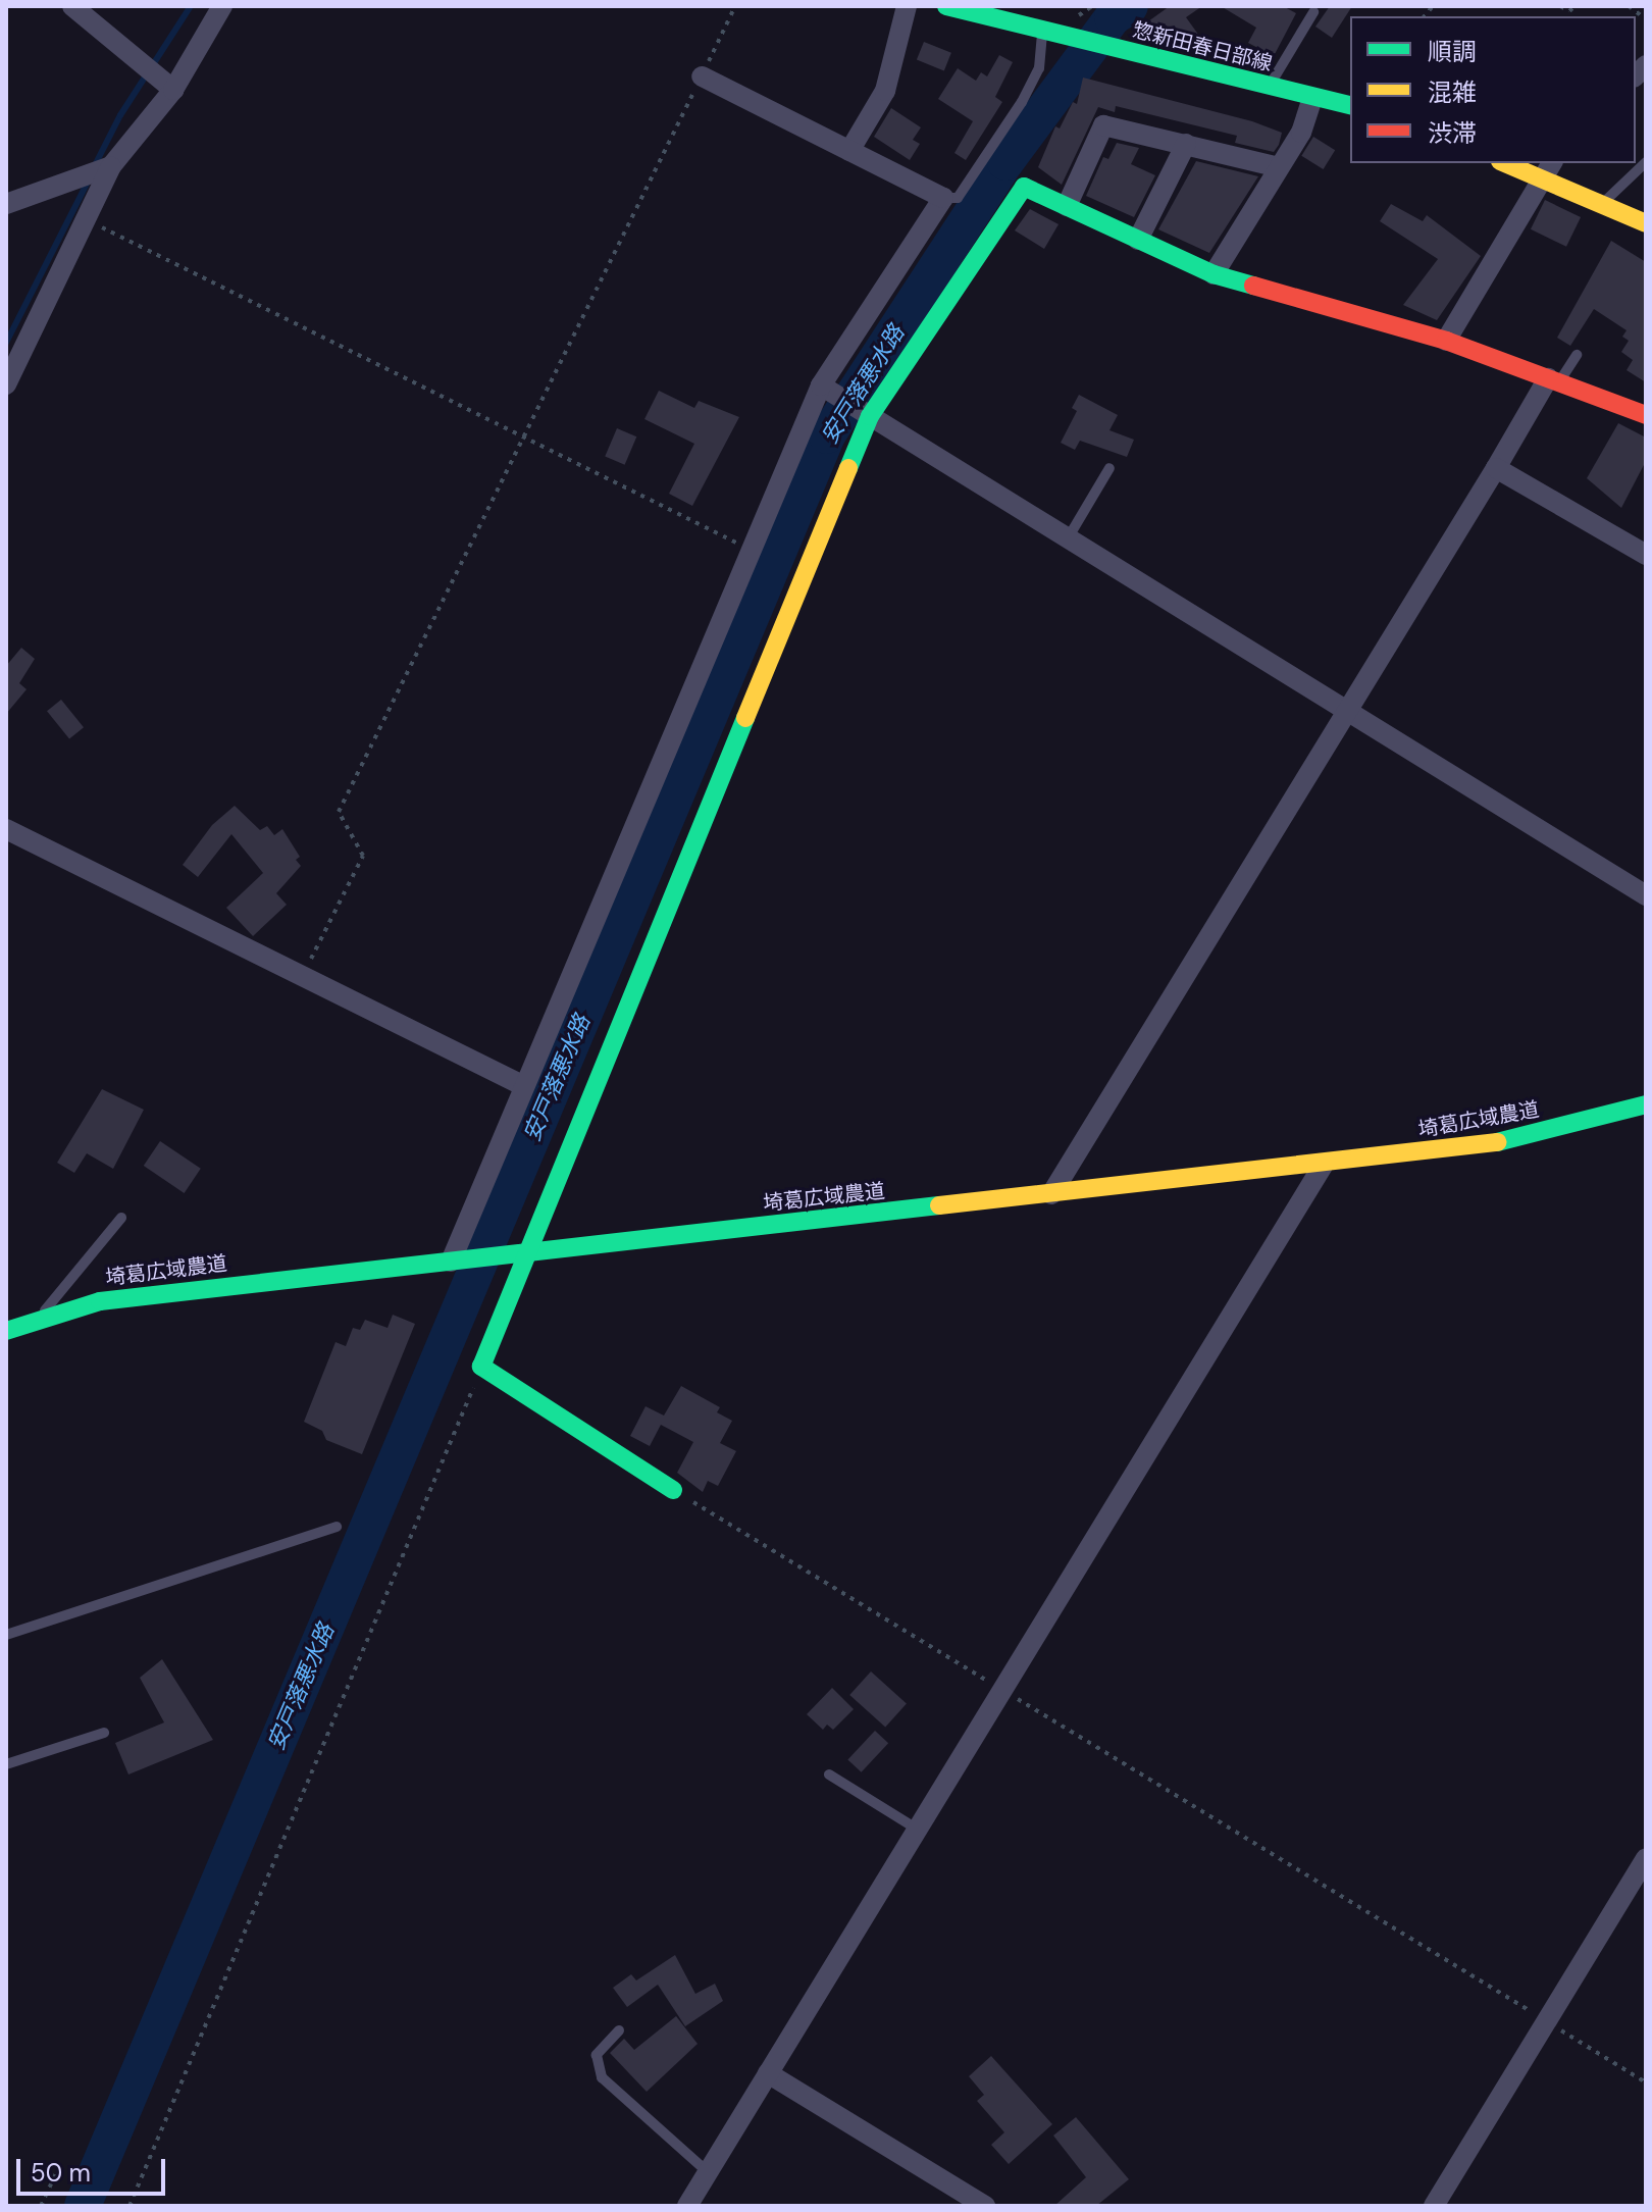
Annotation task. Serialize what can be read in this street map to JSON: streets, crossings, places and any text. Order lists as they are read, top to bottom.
{
  "streets": {
    "street": ["惣新田春日部線", "埼葛広域農道"]
  },
  "water": ["安戸落悪水路"],
  "legend": ["順調", "混雑", "渋滞"],
  "scale_bar": "50 m"
}
